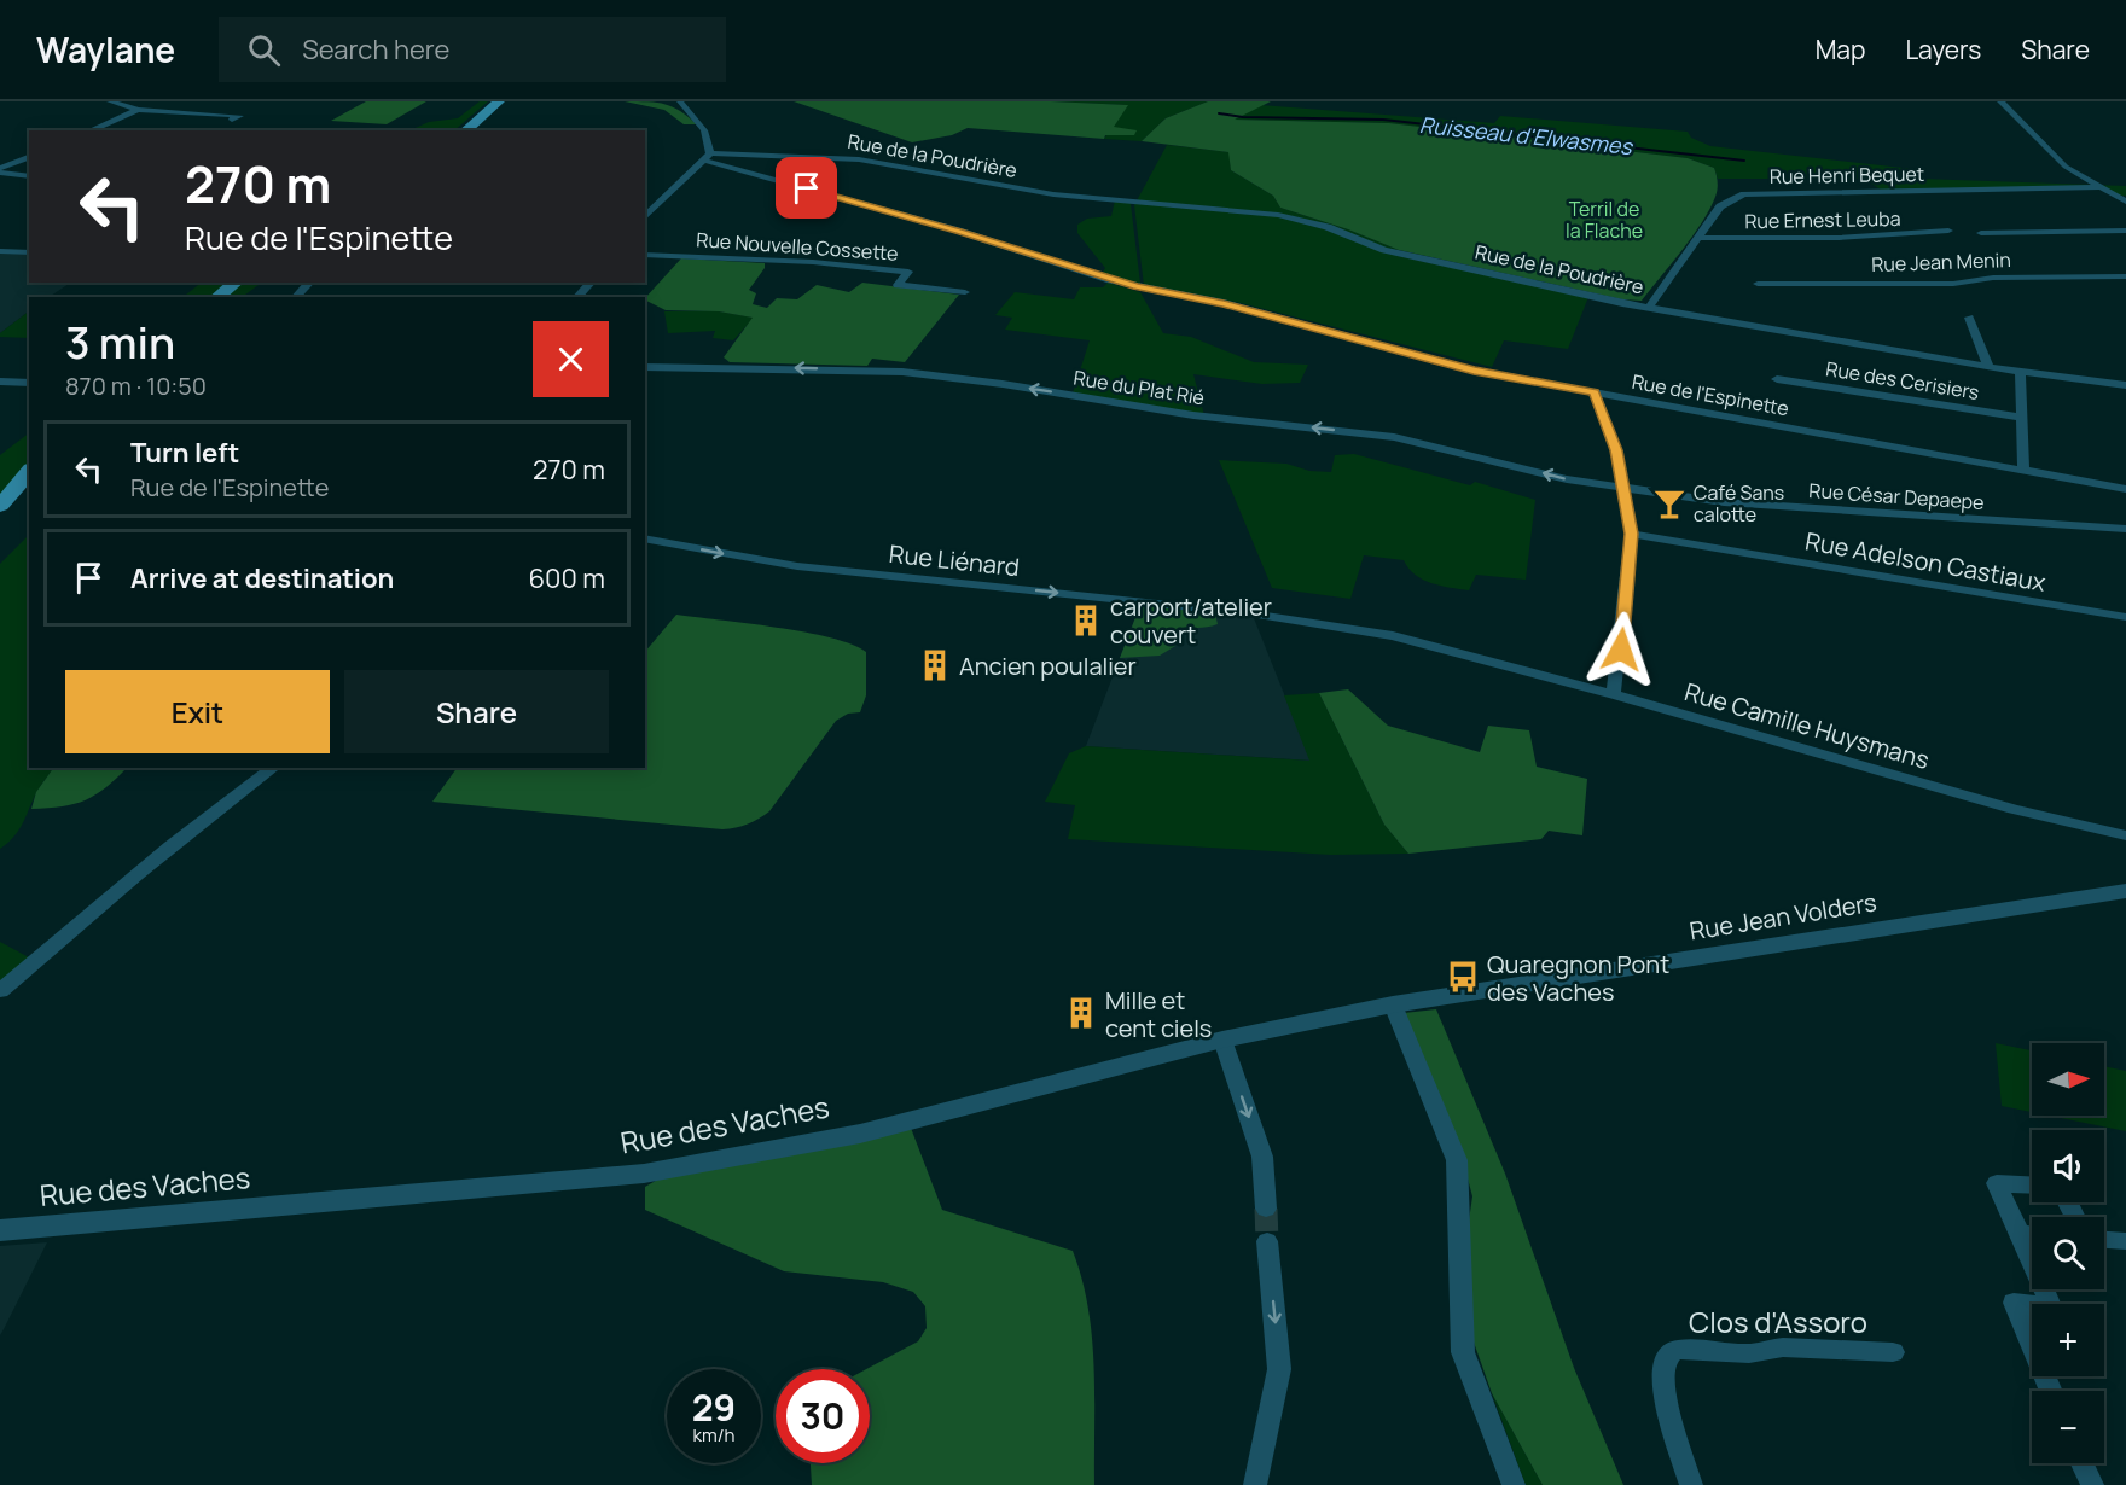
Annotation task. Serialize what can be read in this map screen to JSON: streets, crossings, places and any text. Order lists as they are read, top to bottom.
{
  "streets": {
    "street": [
      "Rue de la Poudrière",
      "Rue Henri Bequet",
      "Rue Ernest Leuba",
      "Rue Nouvelle Cossette",
      "Rue Jean Menin",
      "Rue des Cerisiers",
      "Rue du Plat Rié",
      "Rue de l'Espinette",
      "Rue César Depaepe",
      "Rue Liénard",
      "Rue Adelson Castiaux",
      "Rue Camille Huysmans",
      "Rue Jean Volders",
      "Rue des Vaches",
      "Clos d'Assoro"
    ]
  },
  "crossings": [
    ["Rue de la Poudrière", "Rue Henri Bequet"],
    ["Rue de la Poudrière", "Rue de l'Espinette"],
    ["Rue Henri Bequet", "Rue Ernest Leuba"],
    ["Rue du Plat Rié", "Rue César Depaepe"],
    ["Rue Liénard", "Rue Camille Huysmans"],
    ["Rue Jean Volders", "Rue des Vaches"]
  ],
  "one_way": ["Rue du Plat Rié", "Rue Liénard"],
  "water": ["Ruisseau d'Elwasmes"],
  "parks": ["Terril de la Flache"],
  "places": {
    "bar": ["Café Sans calotte"],
    "building": ["carport/atelier couvert", "Ancien poulalier", "Mille et cent ciels"],
    "bus stop": ["Quaregnon Pont des Vaches"]
  },
  "north": "right",
  "page": {
    "header": "Waylane",
    "search": "Search here",
    "nav": ["Map", "Layers", "Share"],
    "turn": ["270 m", "Rue de l'Espinette"],
    "heading": ["3 min", "870 m · 10:50"],
    "list": [
      {
        "name": "Turn left",
        "note": "Rue de l'Espinette",
        "value": "270 m"
      },
      {
        "name": "Arrive at destination",
        "value": "600 m"
      }
    ],
    "buttons": ["Exit", "Share"],
    "map_buttons": ["+", "−"],
    "speed": "29 km/h",
    "limit": "30"
  }
}
